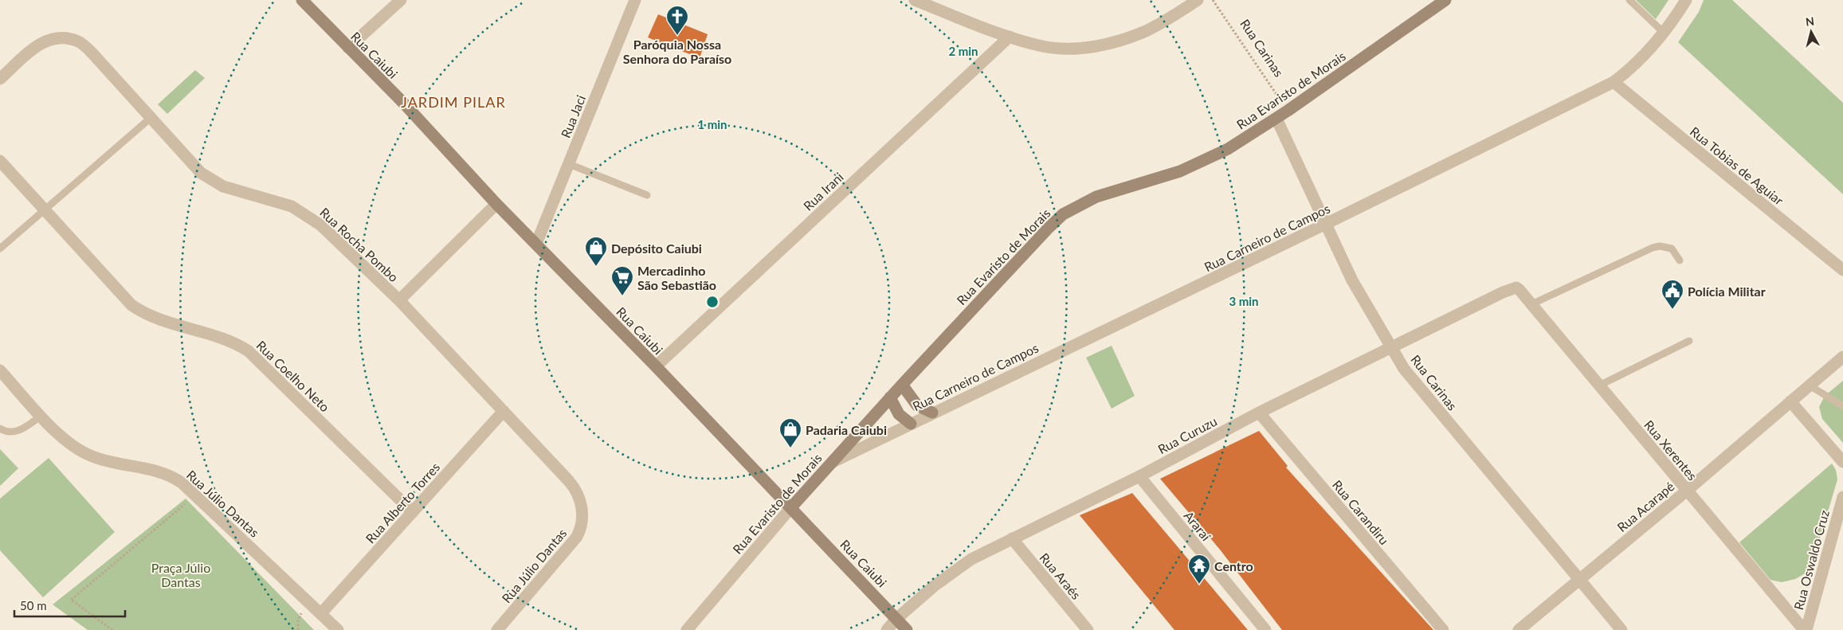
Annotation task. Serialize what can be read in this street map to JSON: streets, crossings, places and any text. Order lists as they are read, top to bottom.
{
  "streets": {
    "street": [
      "Rua Carinas",
      "Rua Caiubi",
      "Rua Evaristo de Morais",
      "Rua Jaci",
      "Rua Tobias de Aguiar",
      "Rua Irani",
      "Rua Carneiro de Campos",
      "Rua Rocha Pombo",
      "Rua Coelho Neto",
      "Rua Curuzu",
      "Rua Xerentes",
      "Rua Alberto Torres",
      "Rua Júlio Dantas",
      "Rua Acarapé",
      "Rua Carandiru",
      "Araraí",
      "Rua Oswaldo Cruz",
      "Rua Araés"
    ]
  },
  "crossings": [
    ["Rua Carinas", "Rua Evaristo de Morais"],
    ["Rua Carinas", "Rua Carneiro de Campos"],
    ["Rua Carinas", "Rua Curuzu"],
    ["Rua Carinas", "Rua Acarapé"],
    ["Rua Caiubi", "Rua Evaristo de Morais"],
    ["Rua Caiubi", "Rua Jaci"],
    ["Rua Caiubi", "Rua Irani"],
    ["Rua Caiubi", "Rua Curuzu"],
    ["Rua Evaristo de Morais", "Rua Carneiro de Campos"],
    ["Rua Tobias de Aguiar", "Rua Carneiro de Campos"],
    ["Rua Rocha Pombo", "Rua Alberto Torres"],
    ["Rua Rocha Pombo", "Rua Júlio Dantas"],
    ["Rua Coelho Neto", "Rua Alberto Torres"],
    ["Rua Curuzu", "Rua Xerentes"],
    ["Rua Curuzu", "Rua Carandiru"],
    ["Rua Curuzu", "Araraí"],
    ["Rua Curuzu", "Rua Araés"],
    ["Rua Xerentes", "Rua Acarapé"],
    ["Rua Xerentes", "Rua Oswaldo Cruz"],
    ["Rua Alberto Torres", "Rua Júlio Dantas"]
  ],
  "districts": ["JARDIM PILAR"],
  "parks": ["Praça Júlio Dantas"],
  "places": {
    "church": ["Paróquia Nossa Senhora do Paraíso"],
    "shop": ["Depósito Caiubi", "Padaria Caiubi"],
    "supermarket": ["Mercadinho São Sebastião"],
    "public building": ["Polícia Militar"],
    "temple": ["Centro"]
  },
  "scale_bar": "50 m",
  "north": "top",
  "rings": ["2 min", "1 min", "3 min"]
}
